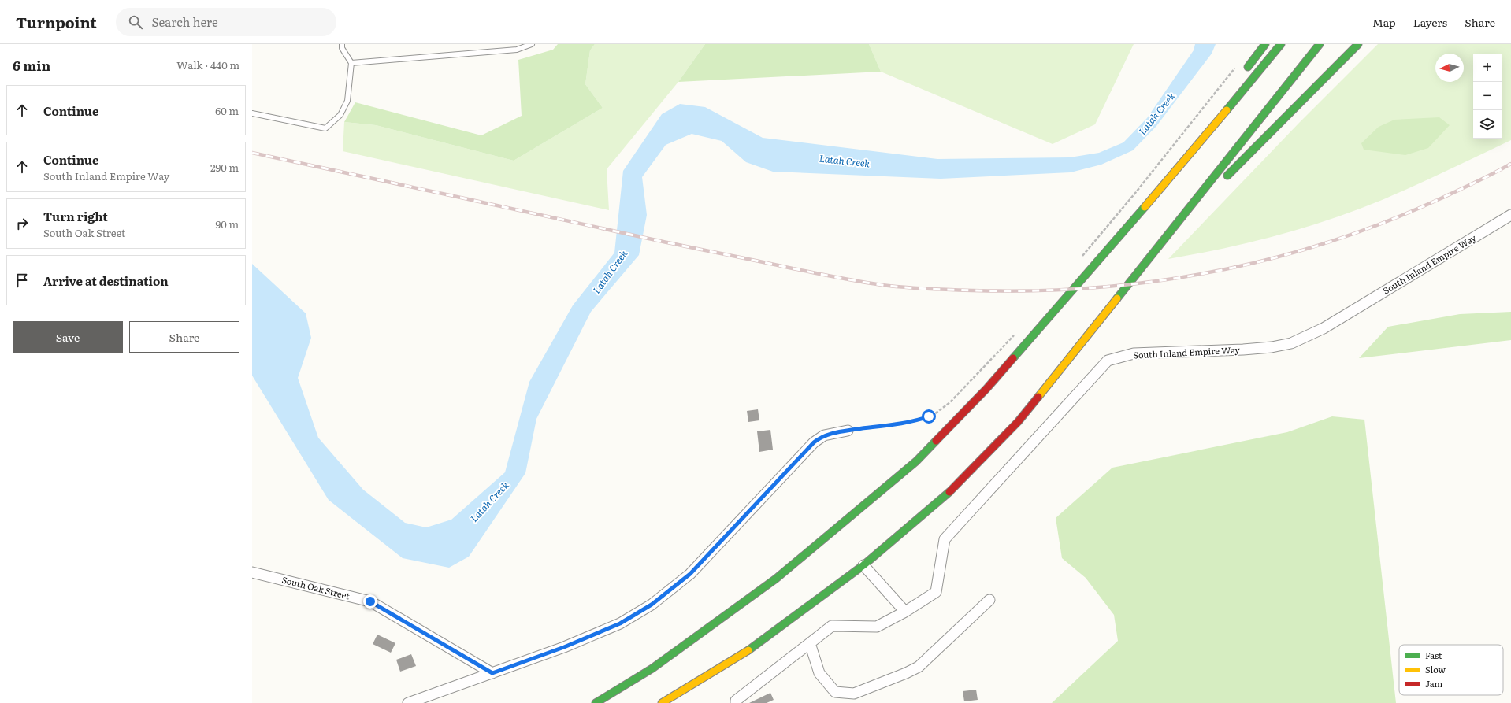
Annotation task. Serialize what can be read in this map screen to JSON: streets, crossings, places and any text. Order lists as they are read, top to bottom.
{
  "streets": {
    "street": ["South Inland Empire Way", "South Oak Street"]
  },
  "water": ["Latah Creek"],
  "legend": ["Fast", "Slow", "Jam"],
  "north": "left",
  "page": {
    "header": "Turnpoint",
    "search": "Search here",
    "nav": ["Map", "Layers", "Share"],
    "heading": ["6 min", "Walk · 440 m"],
    "map_buttons": ["+", "−"],
    "list": [
      ["Continue", "60 m"],
      ["Continue", "South Inland Empire Way", "290 m"],
      ["Turn right", "South Oak Street", "90 m"],
      "Arrive at destination"
    ],
    "buttons": ["Save", "Share"]
  }
}
